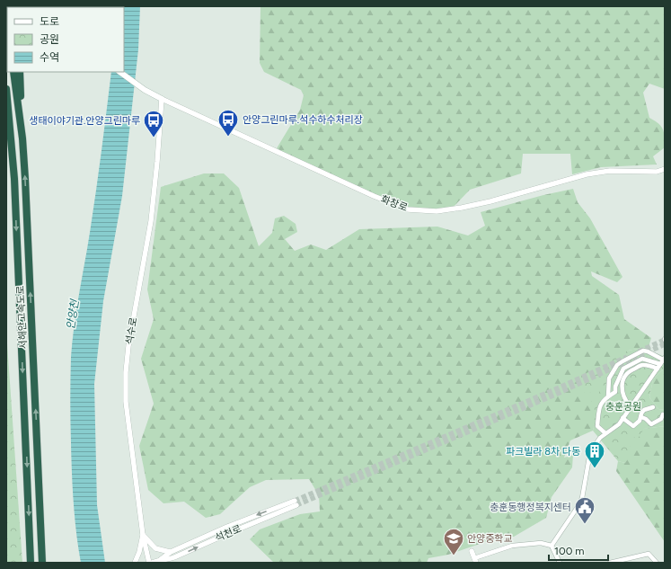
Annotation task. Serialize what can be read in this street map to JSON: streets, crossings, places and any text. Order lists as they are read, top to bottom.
{
  "streets": {
    "highway": ["서해안고속도로"],
    "street": ["화창로", "석수로", "석천로"]
  },
  "crossings": [
    ["화창로", "석수로"]
  ],
  "water": ["안양천"],
  "parks": ["충훈공원"],
  "places": {
    "bus stop": ["안양그린마루.석수하수처리장", "생태이야기관.안양그린마루"],
    "building": ["파크빌라 8차 다동"],
    "public building": ["충훈동행정복지센터"],
    "school or university": ["안양중학교"]
  },
  "legend": ["도로", "공원", "수역"],
  "scale_bar": "100 m"
}
